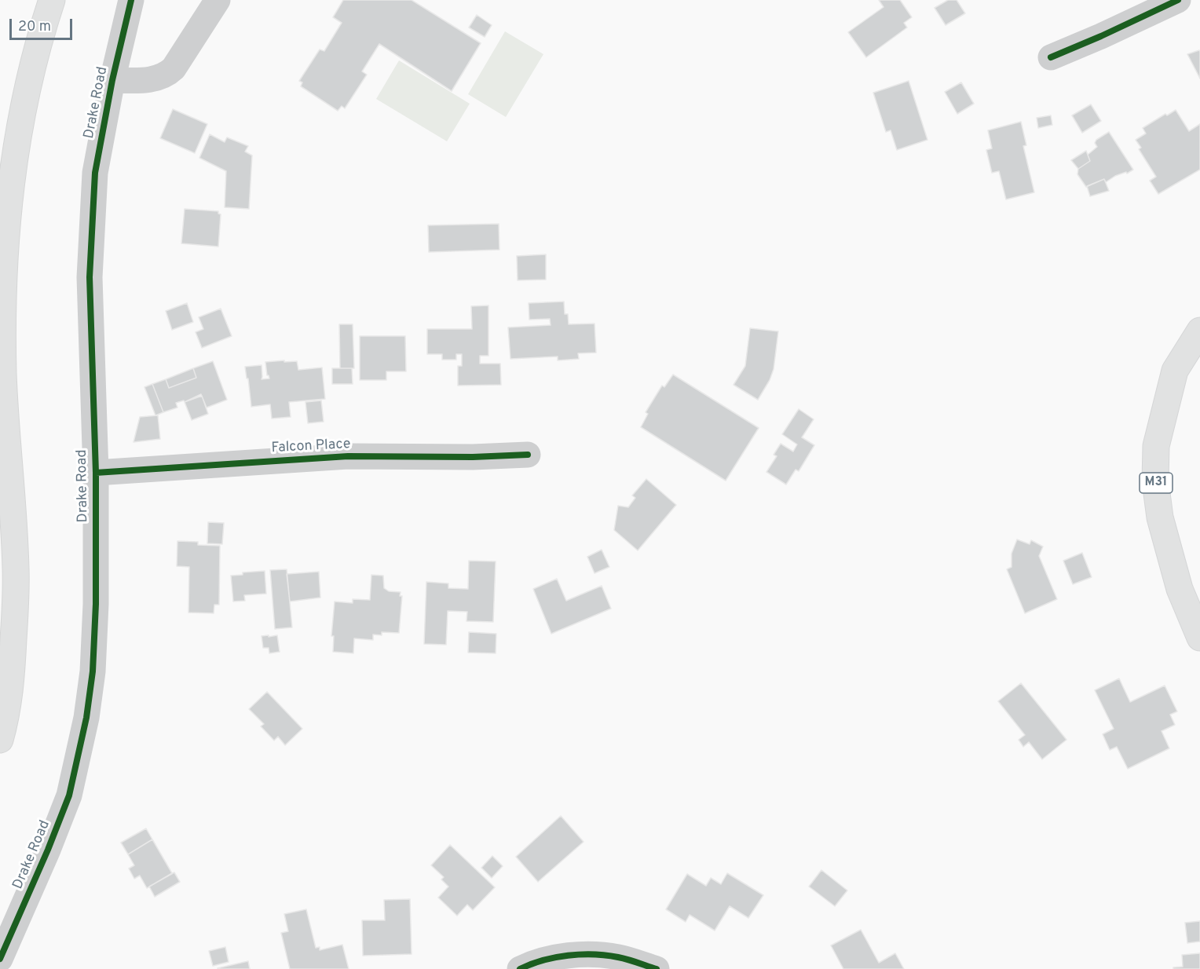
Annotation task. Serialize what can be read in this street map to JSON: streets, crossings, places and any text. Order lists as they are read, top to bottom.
{
  "streets": {
    "main road": ["M31"],
    "street": ["Drake Road", "Falcon Place"]
  },
  "crossings": [
    ["Drake Road", "Falcon Place"]
  ],
  "scale_bar": "20 m"
}
